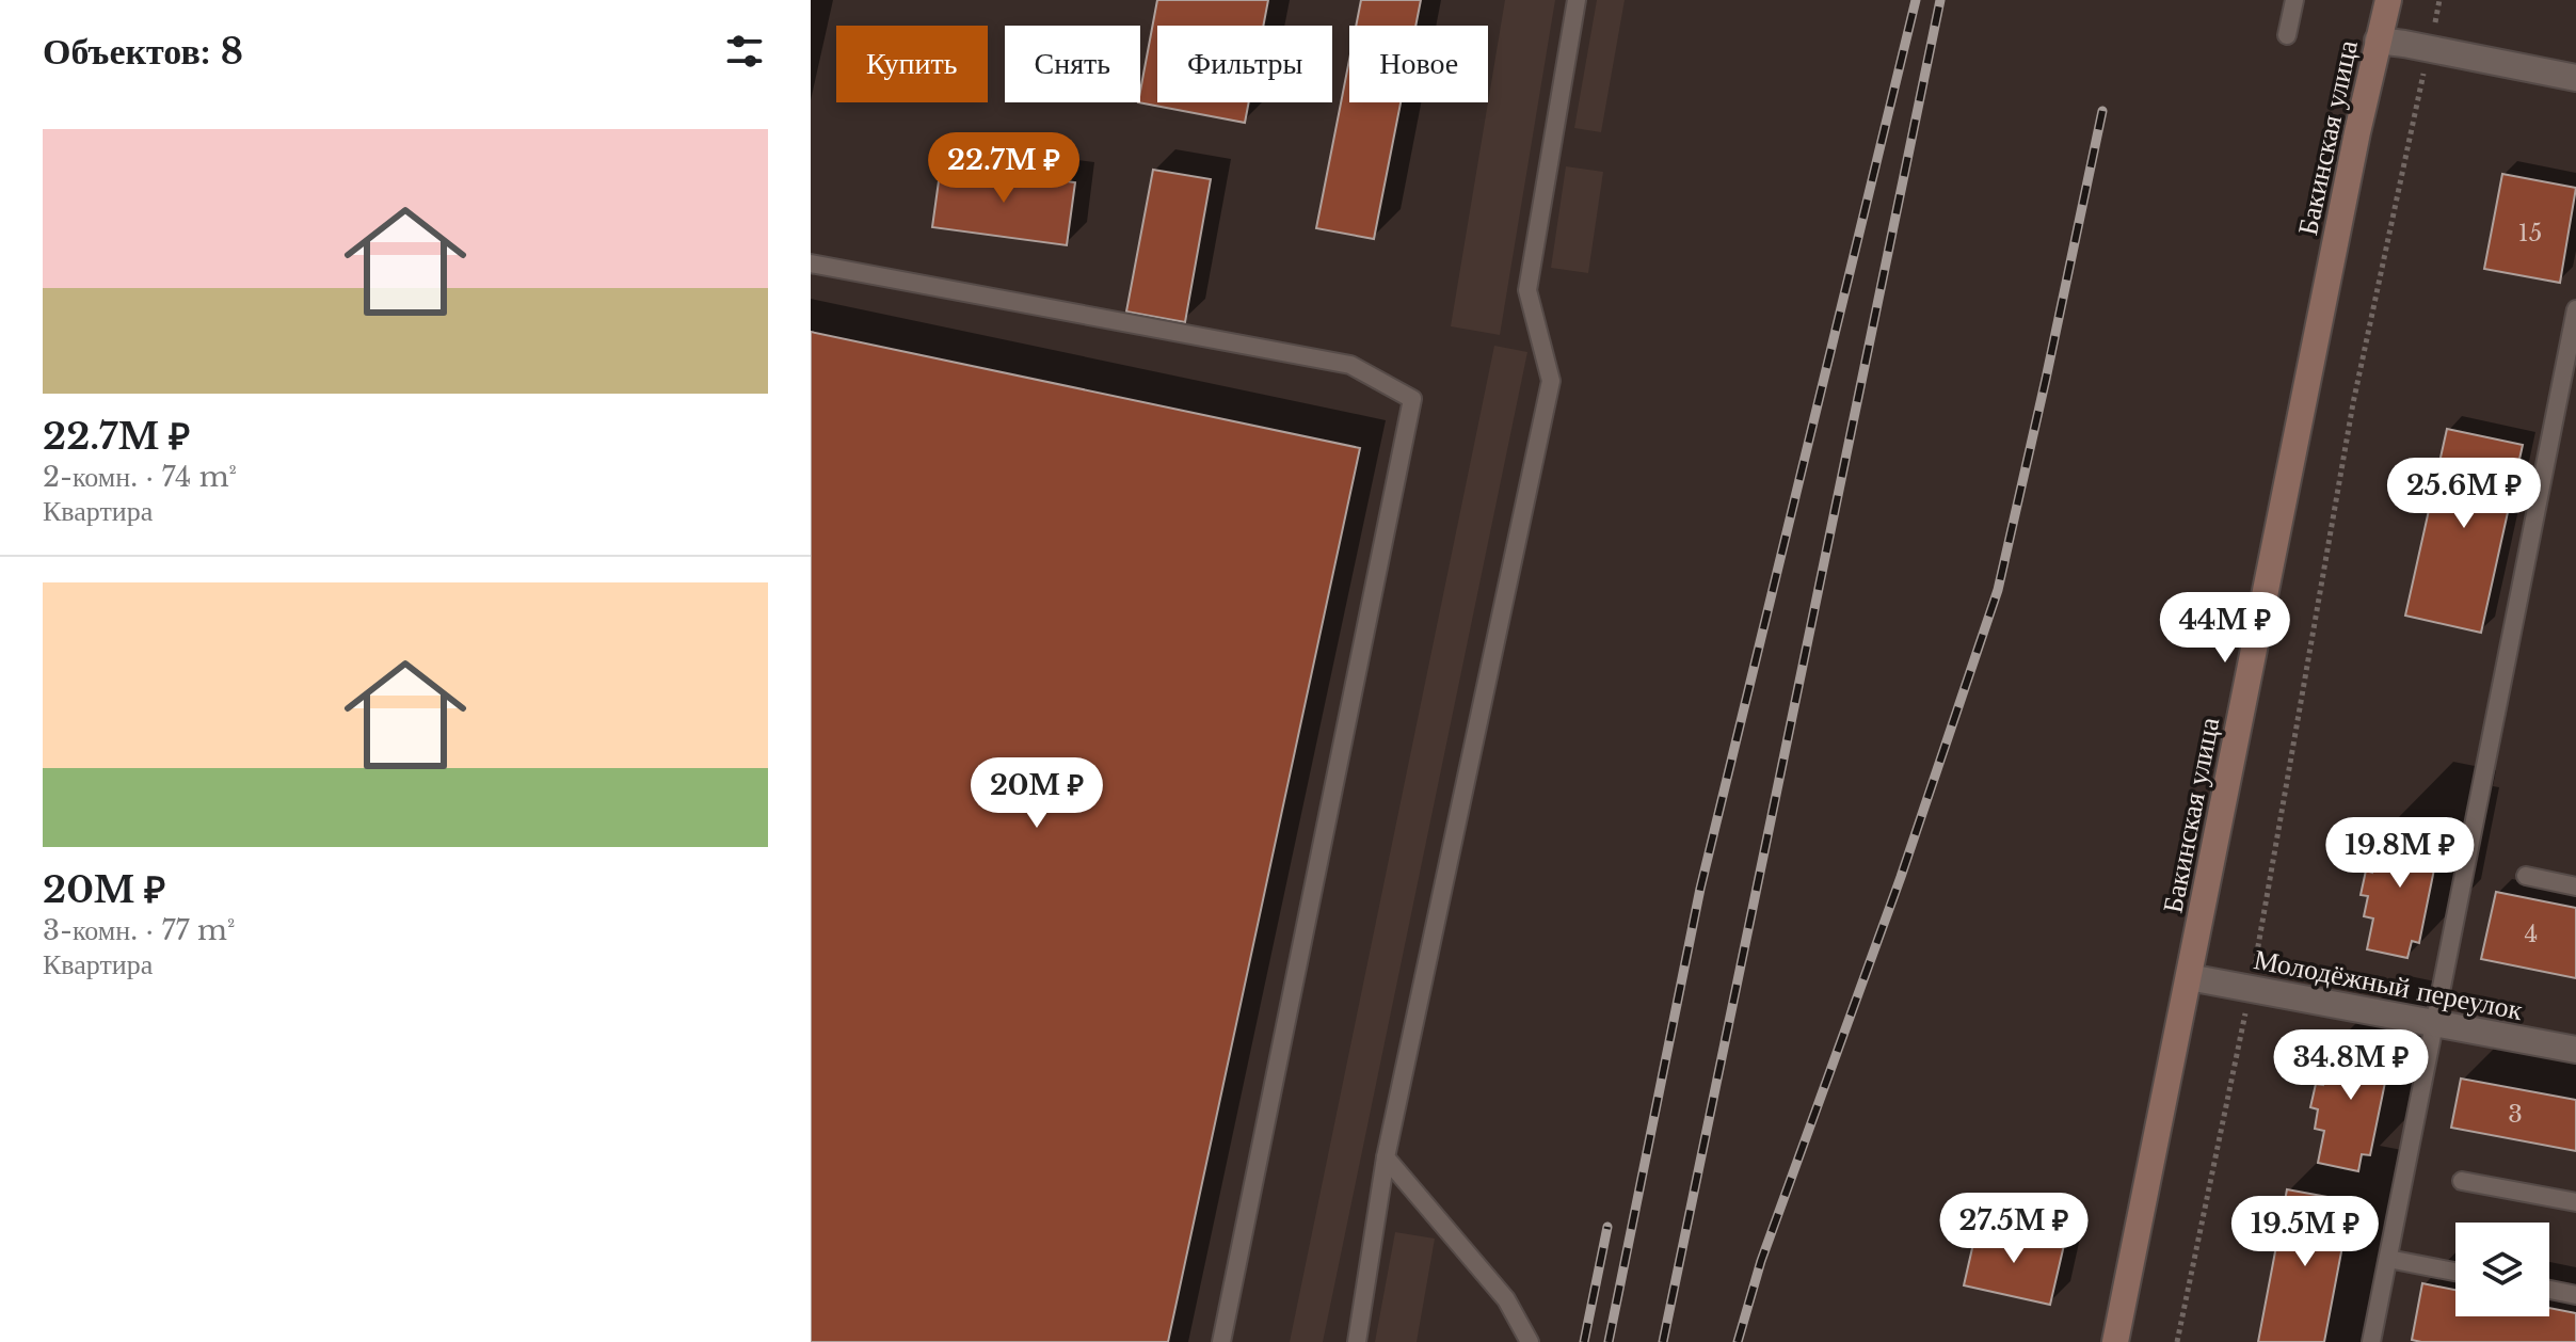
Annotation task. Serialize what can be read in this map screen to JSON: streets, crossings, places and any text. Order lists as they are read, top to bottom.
{
  "streets": {
    "main road": ["Бакинская улица"],
    "street": ["Молодёжный переулок"]
  },
  "crossings": [
    ["Бакинская улица", "Молодёжный переулок"]
  ],
  "house_numbers": ["15", "4", "3"],
  "page": {
    "heading": "Объектов: 8",
    "chip": [
      "Купить",
      "Снять",
      "Фильтры",
      "Новое"
    ],
    "list": [
      {
        "name": "22.7M ₽",
        "note": "2-комн. · 74 m² · Квартира"
      },
      {
        "name": "20M ₽",
        "note": "3-комн. · 77 m² · Квартира"
      }
    ],
    "price": [
      "22.7M ₽",
      "25.6M ₽",
      "44M ₽",
      "20M ₽",
      "19.8M ₽",
      "34.8M ₽",
      "27.5M ₽",
      "19.5M ₽"
    ]
  }
}
